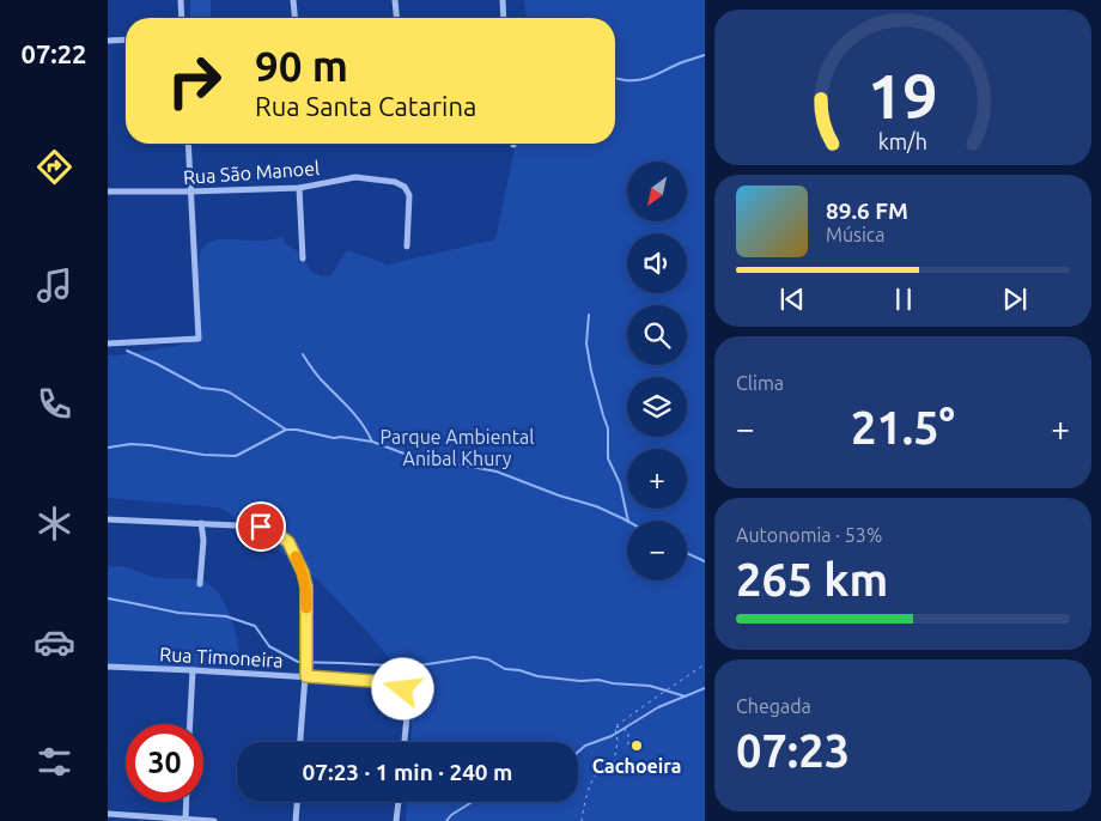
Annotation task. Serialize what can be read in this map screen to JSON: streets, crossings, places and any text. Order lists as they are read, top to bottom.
{
  "streets": {
    "street": ["Rua São Manoel", "Rua Timoneira"]
  },
  "parks": ["Parque Ambiental Anibal Khury"],
  "places": ["Cachoeira"],
  "north": "bottom left",
  "page": {
    "tabs": "07:22",
    "turn": ["90 m", "Rua Santa Catarina"],
    "map_buttons": ["+", "−"],
    "song": ["89.6 FM", "Música"],
    "tile": [
      "Clima",
      ["Autonomia · 53%", "265 km"],
      ["Chegada", "07:23"]
    ],
    "heat": ["−", "21.5°", "+"],
    "limit": "30",
    "trip": "07:23 · 1 min · 240 m",
    "gauge": ["19", "km/h"]
  }
}
